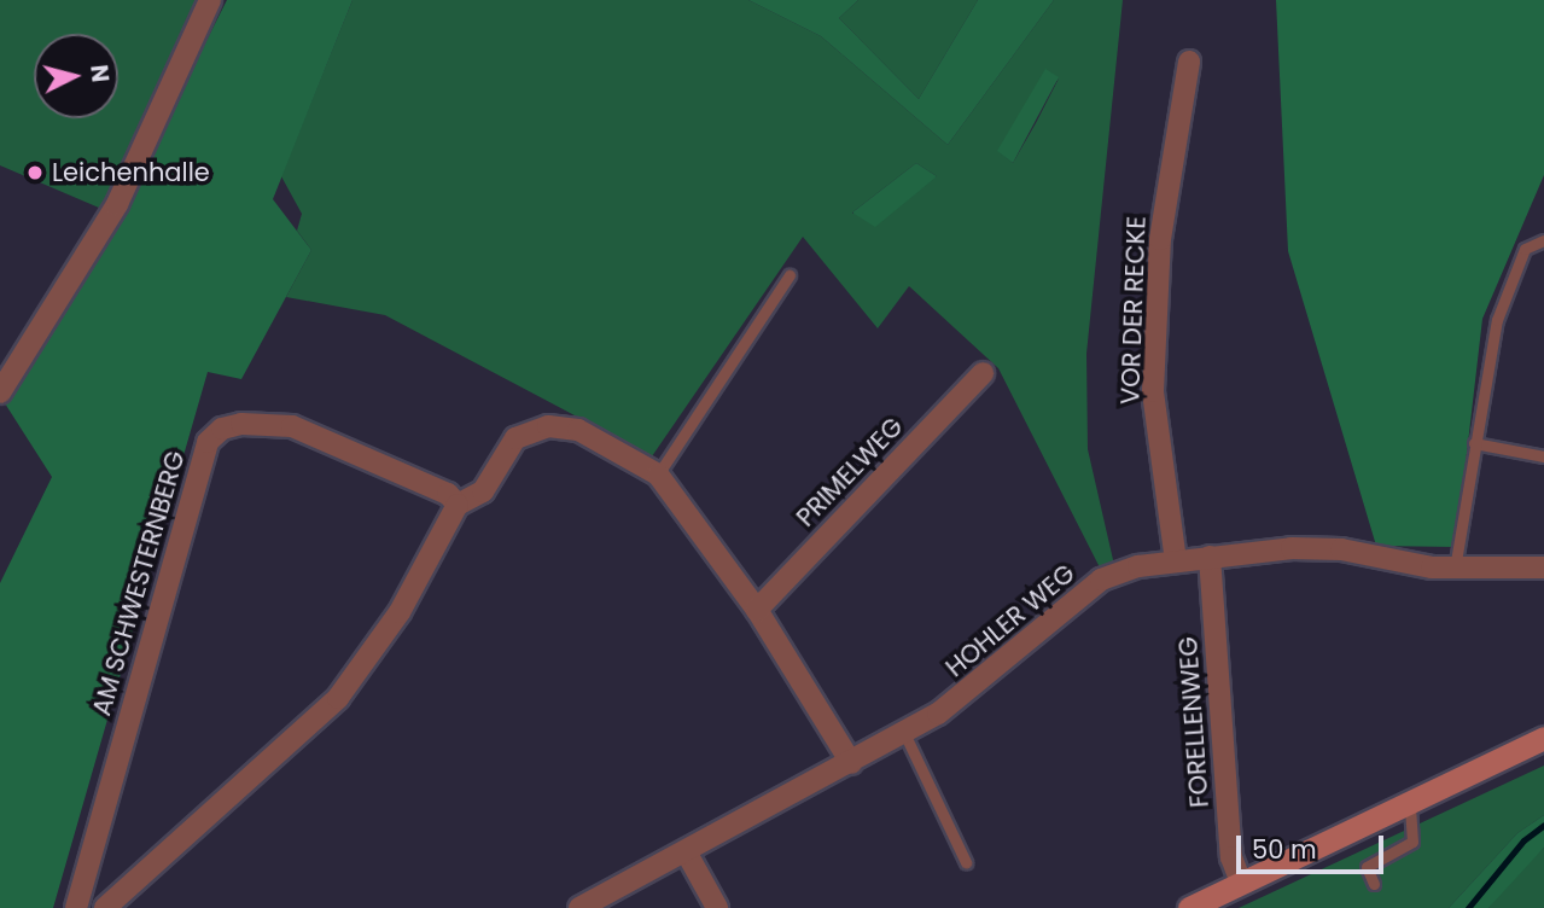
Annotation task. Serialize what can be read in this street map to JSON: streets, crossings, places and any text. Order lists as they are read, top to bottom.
{
  "streets": {
    "street": [
      "VOR DER RECKE",
      "PRIMELWEG",
      "AM SCHWESTERNBERG",
      "HOHLER WEG",
      "FORELLENWEG"
    ]
  },
  "crossings": [
    ["VOR DER RECKE", "HOHLER WEG"],
    ["HOHLER WEG", "FORELLENWEG"]
  ],
  "places": ["Leichenhalle"],
  "scale_bar": "50 m",
  "north": "right"
}
